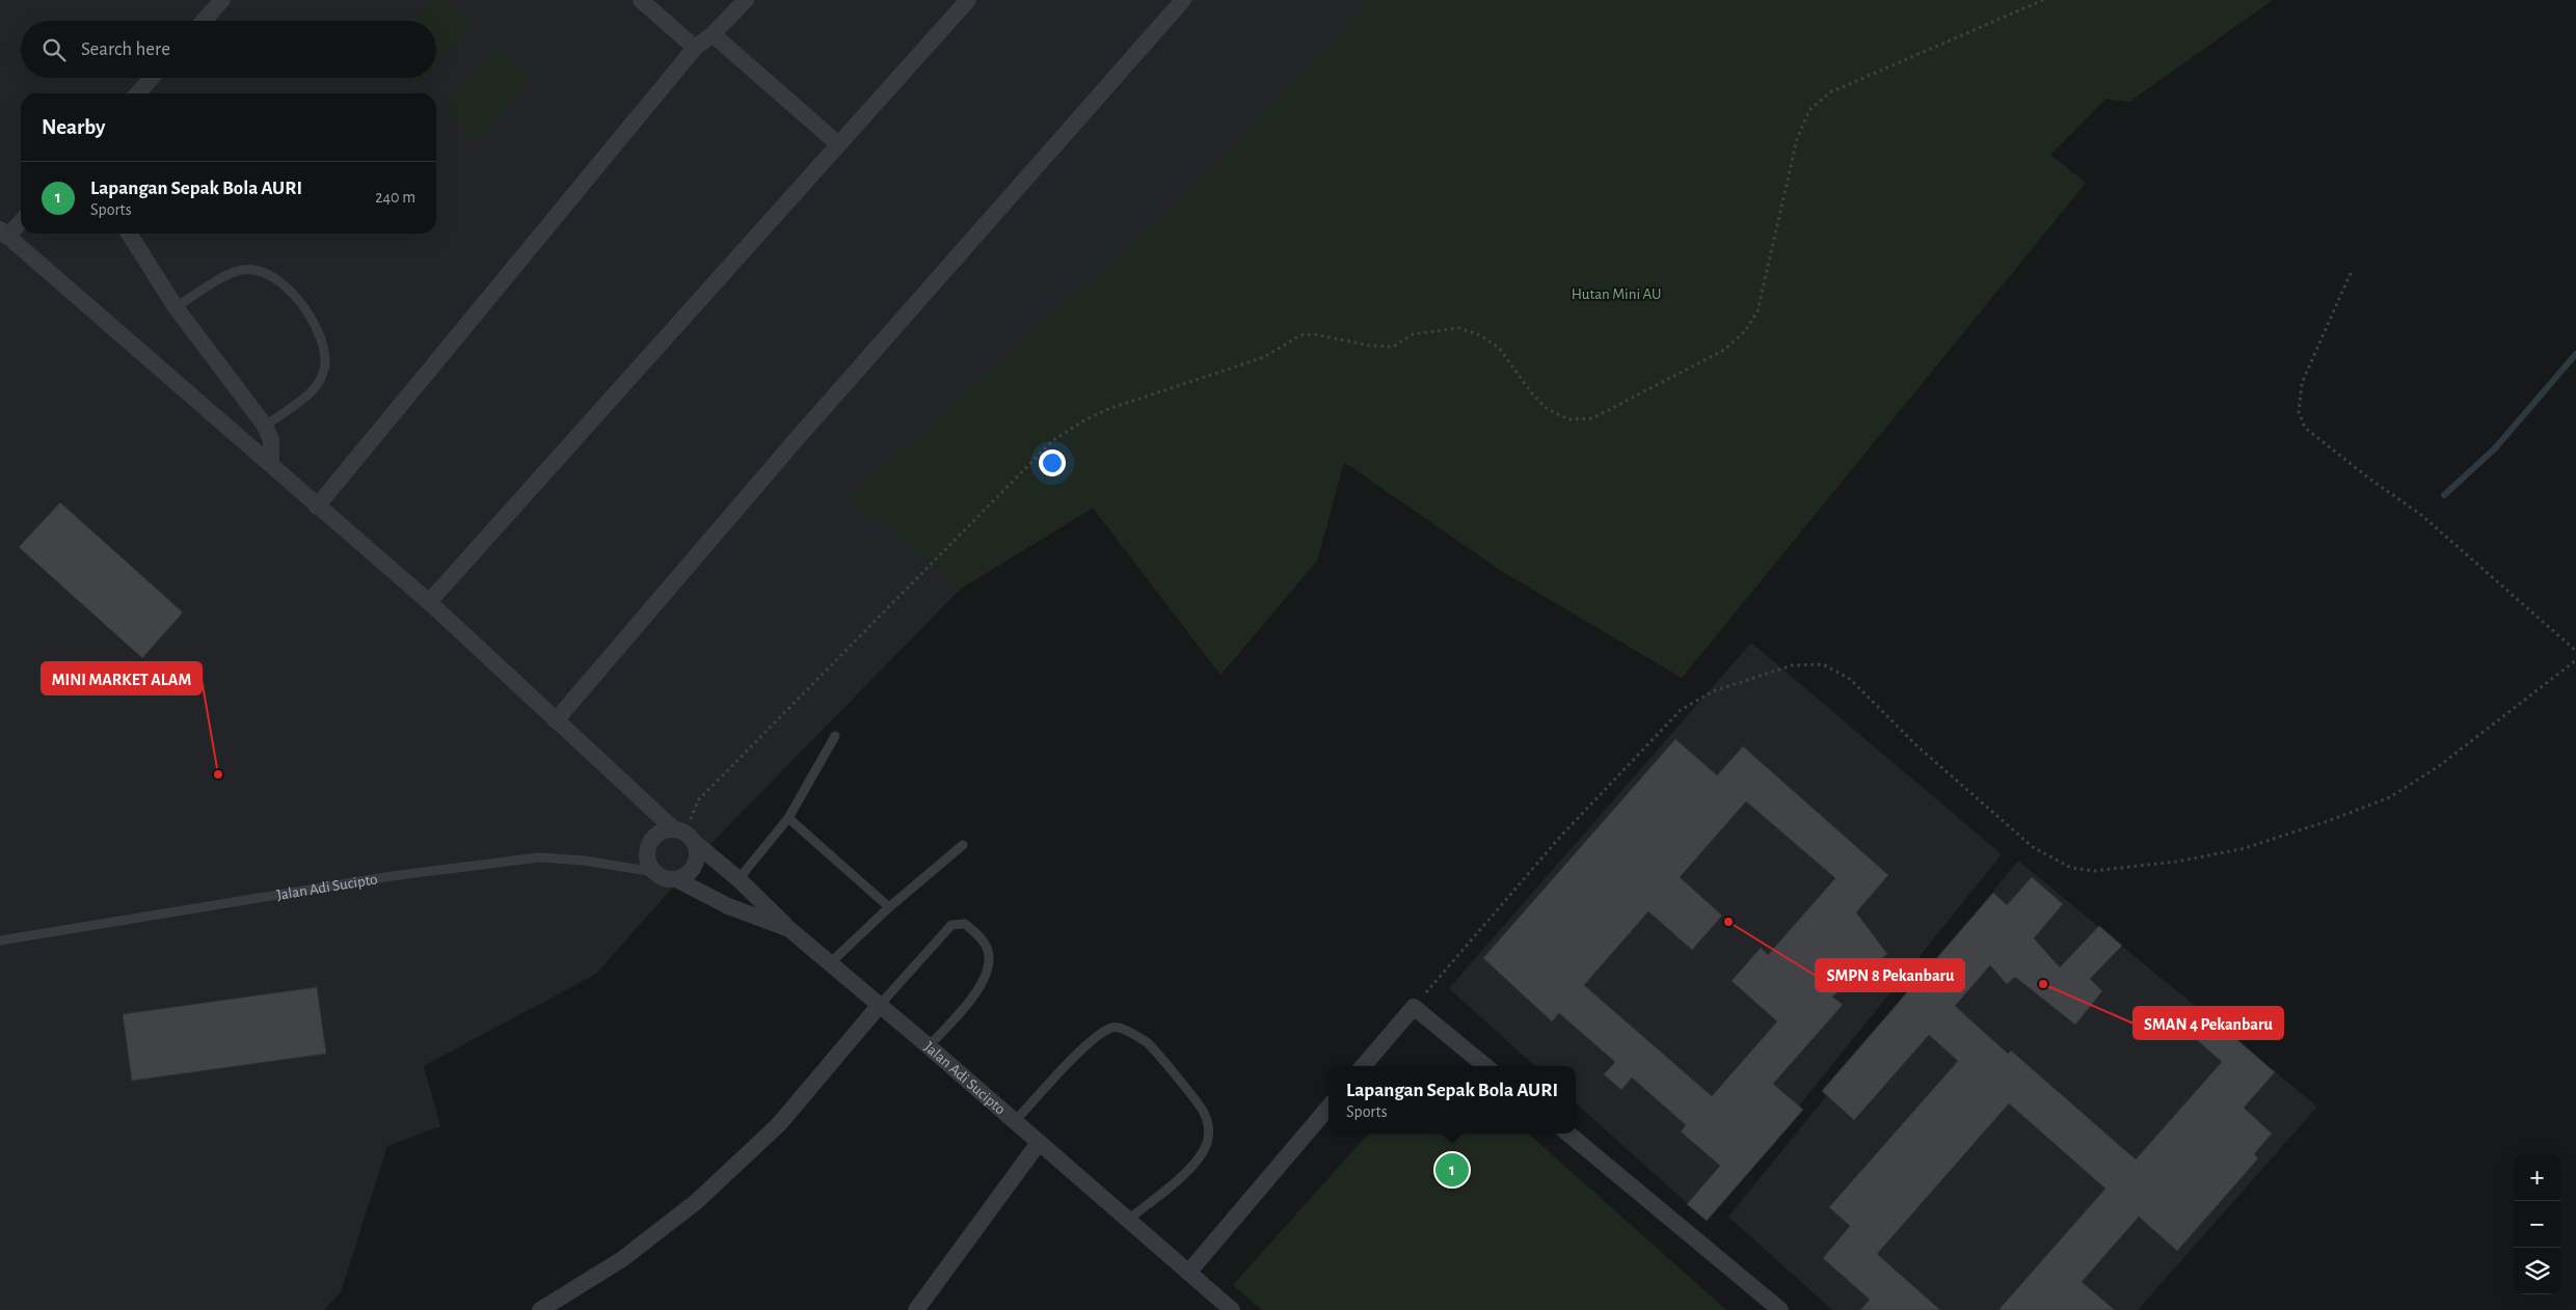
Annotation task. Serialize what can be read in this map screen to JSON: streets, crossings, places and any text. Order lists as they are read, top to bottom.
{
  "streets": {
    "street": ["Jalan Adi Sucipto"]
  },
  "parks": ["Hutan Mini AU"],
  "places": ["MINI MARKET ALAM", "SMPN 8 Pekanbaru", "SMAN 4 Pekanbaru"],
  "page": {
    "search": "Search here",
    "heading": "Nearby",
    "list": [
      {
        "mark": "1",
        "name": "Lapangan Sepak Bola AURI",
        "note": "Sports",
        "value": "240 m"
      }
    ],
    "popup": ["Lapangan Sepak Bola AURI", "Sports"],
    "pins": "1",
    "map_buttons": ["+", "−"]
  }
}
